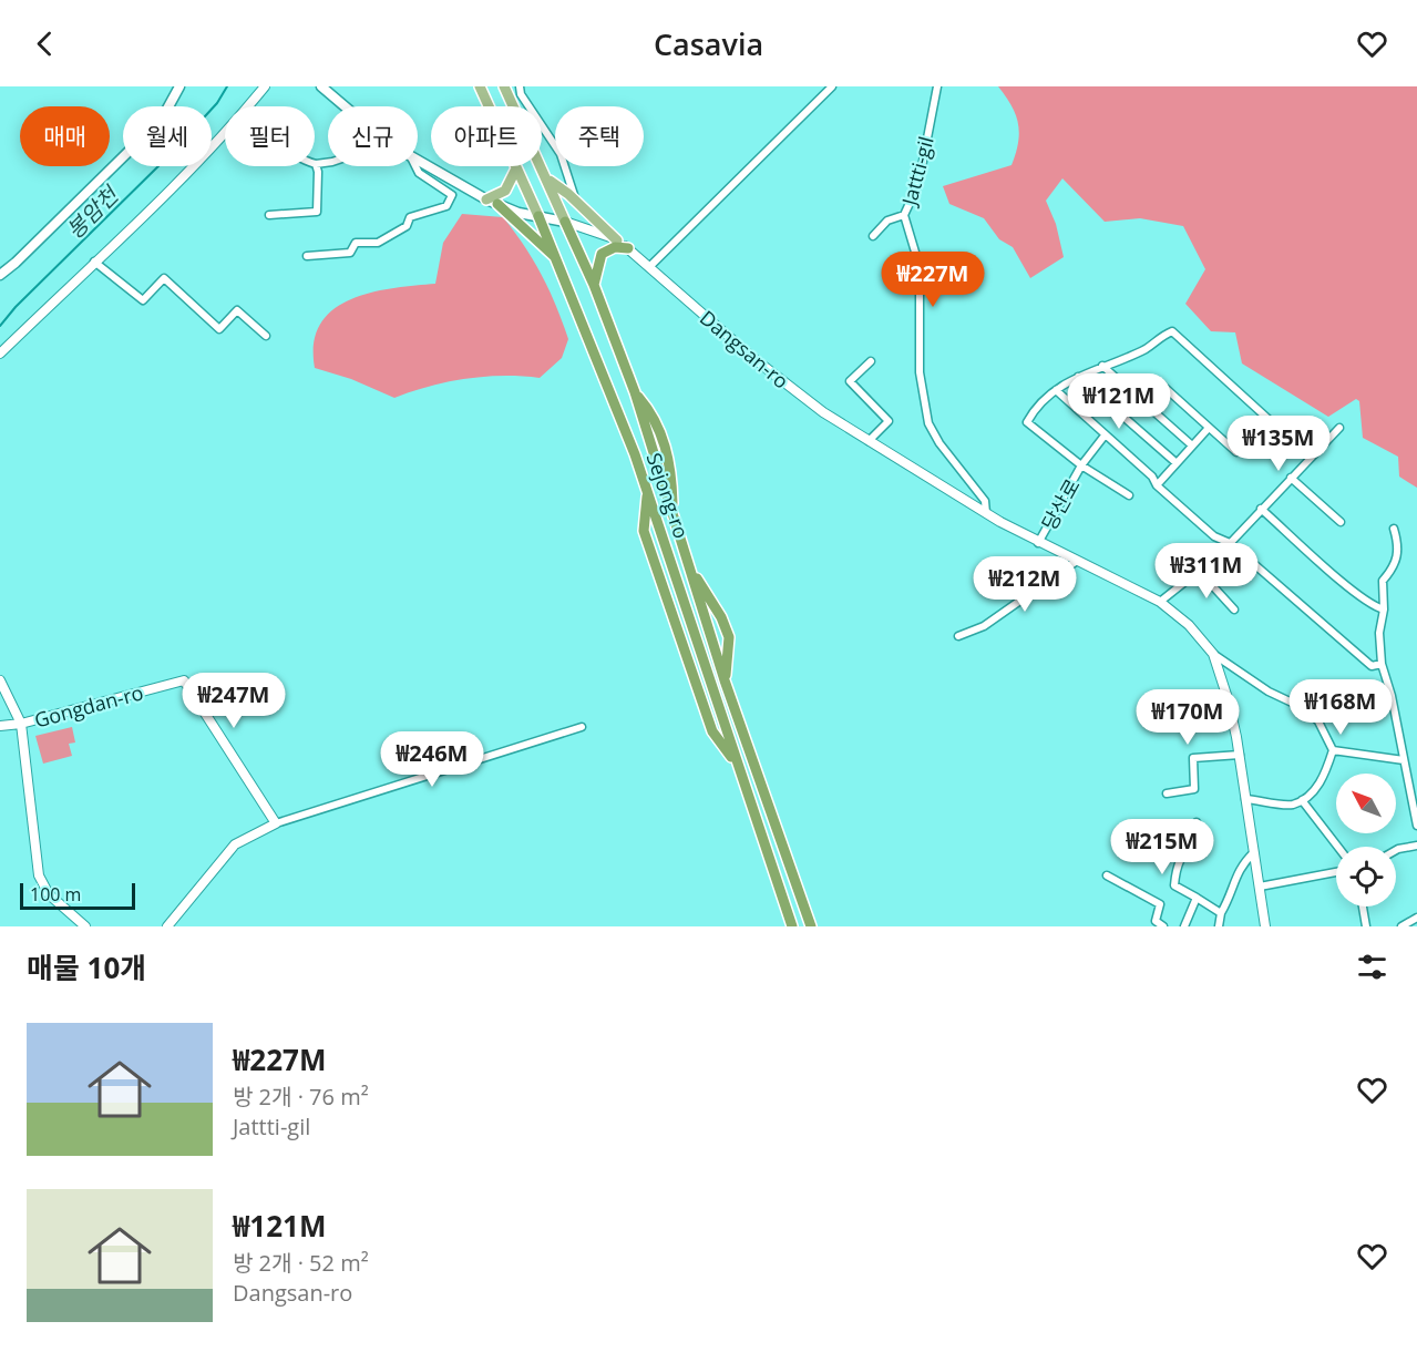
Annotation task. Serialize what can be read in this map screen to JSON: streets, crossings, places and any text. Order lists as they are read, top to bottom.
{
  "streets": {
    "highway": ["Sejong-ro"],
    "main road": ["Dangsan-ro"],
    "street": ["Jattti-gil", "당산로", "Gongdan-ro"]
  },
  "crossings": [
    ["Jattti-gil", "Dangsan-ro"],
    ["Dangsan-ro", "Sejong-ro"],
    ["Dangsan-ro", "당산로"]
  ],
  "water": ["봉암천"],
  "scale_bar": "100 m",
  "north": "top left",
  "page": {
    "header": "Casavia",
    "chip": [
      "매매",
      "월세",
      "필터",
      "신규",
      "아파트",
      "주택"
    ],
    "price": [
      "₩227M",
      "₩121M",
      "₩135M",
      "₩311M",
      "₩212M",
      "₩247M",
      "₩168M",
      "₩170M",
      "₩246M",
      "₩215M"
    ],
    "scale": "100 m",
    "heading": "매물 10개",
    "list": [
      {
        "name": "₩227M",
        "note": "방 2개 · 76 m² · Jattti-gil"
      },
      {
        "name": "₩121M",
        "note": "방 2개 · 52 m² · Dangsan-ro"
      }
    ]
  }
}
